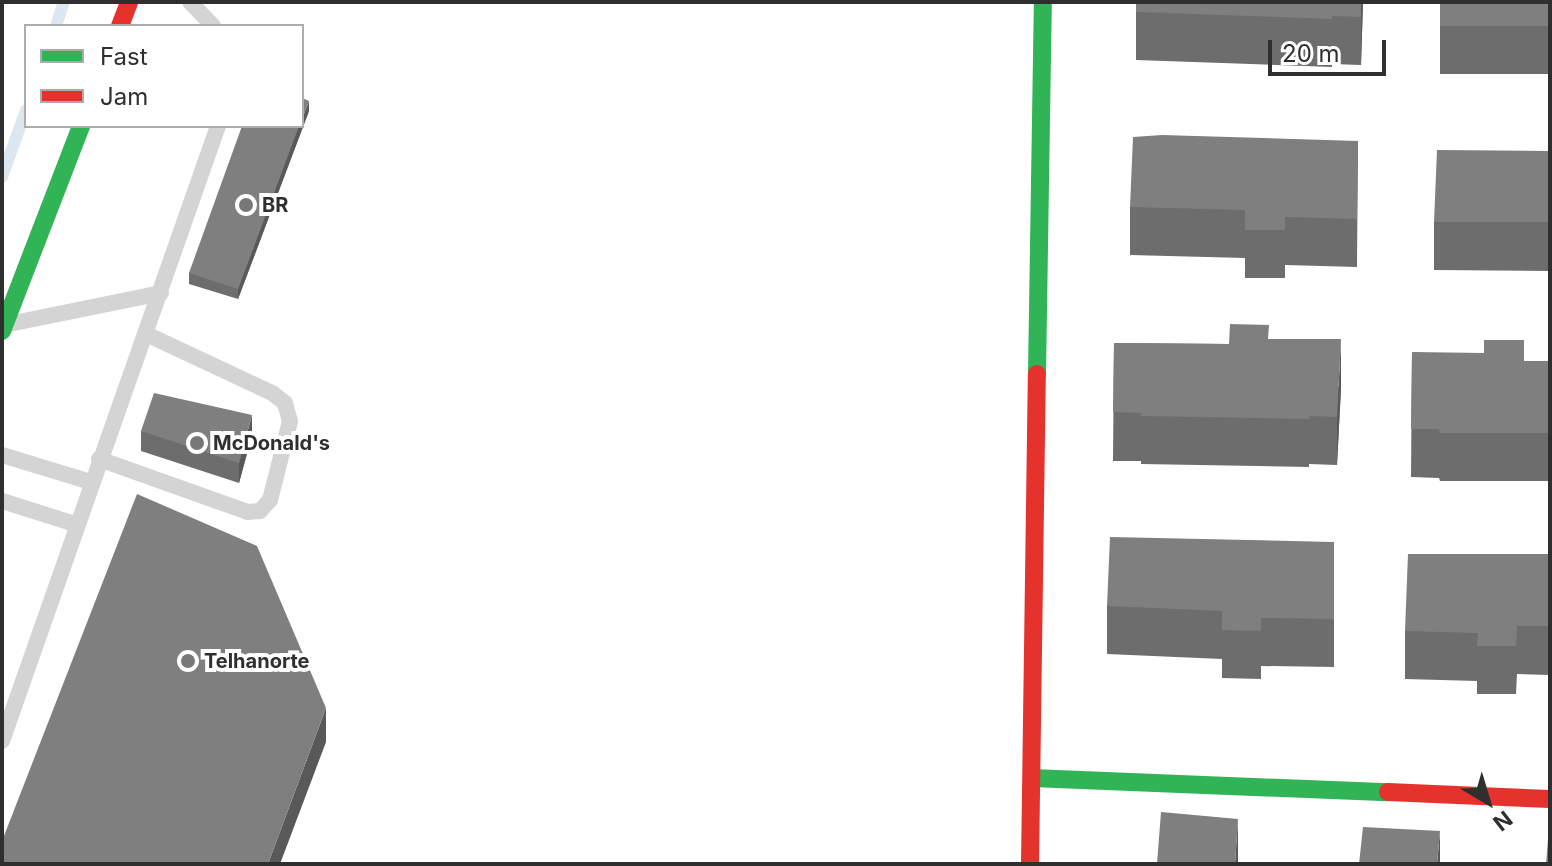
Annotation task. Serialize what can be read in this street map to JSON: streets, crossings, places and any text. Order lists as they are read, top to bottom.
{
  "places": ["BR", "McDonald's", "Telhanorte"],
  "legend": ["Fast", "Jam"],
  "scale_bar": "20 m",
  "north": "bottom right"
}
